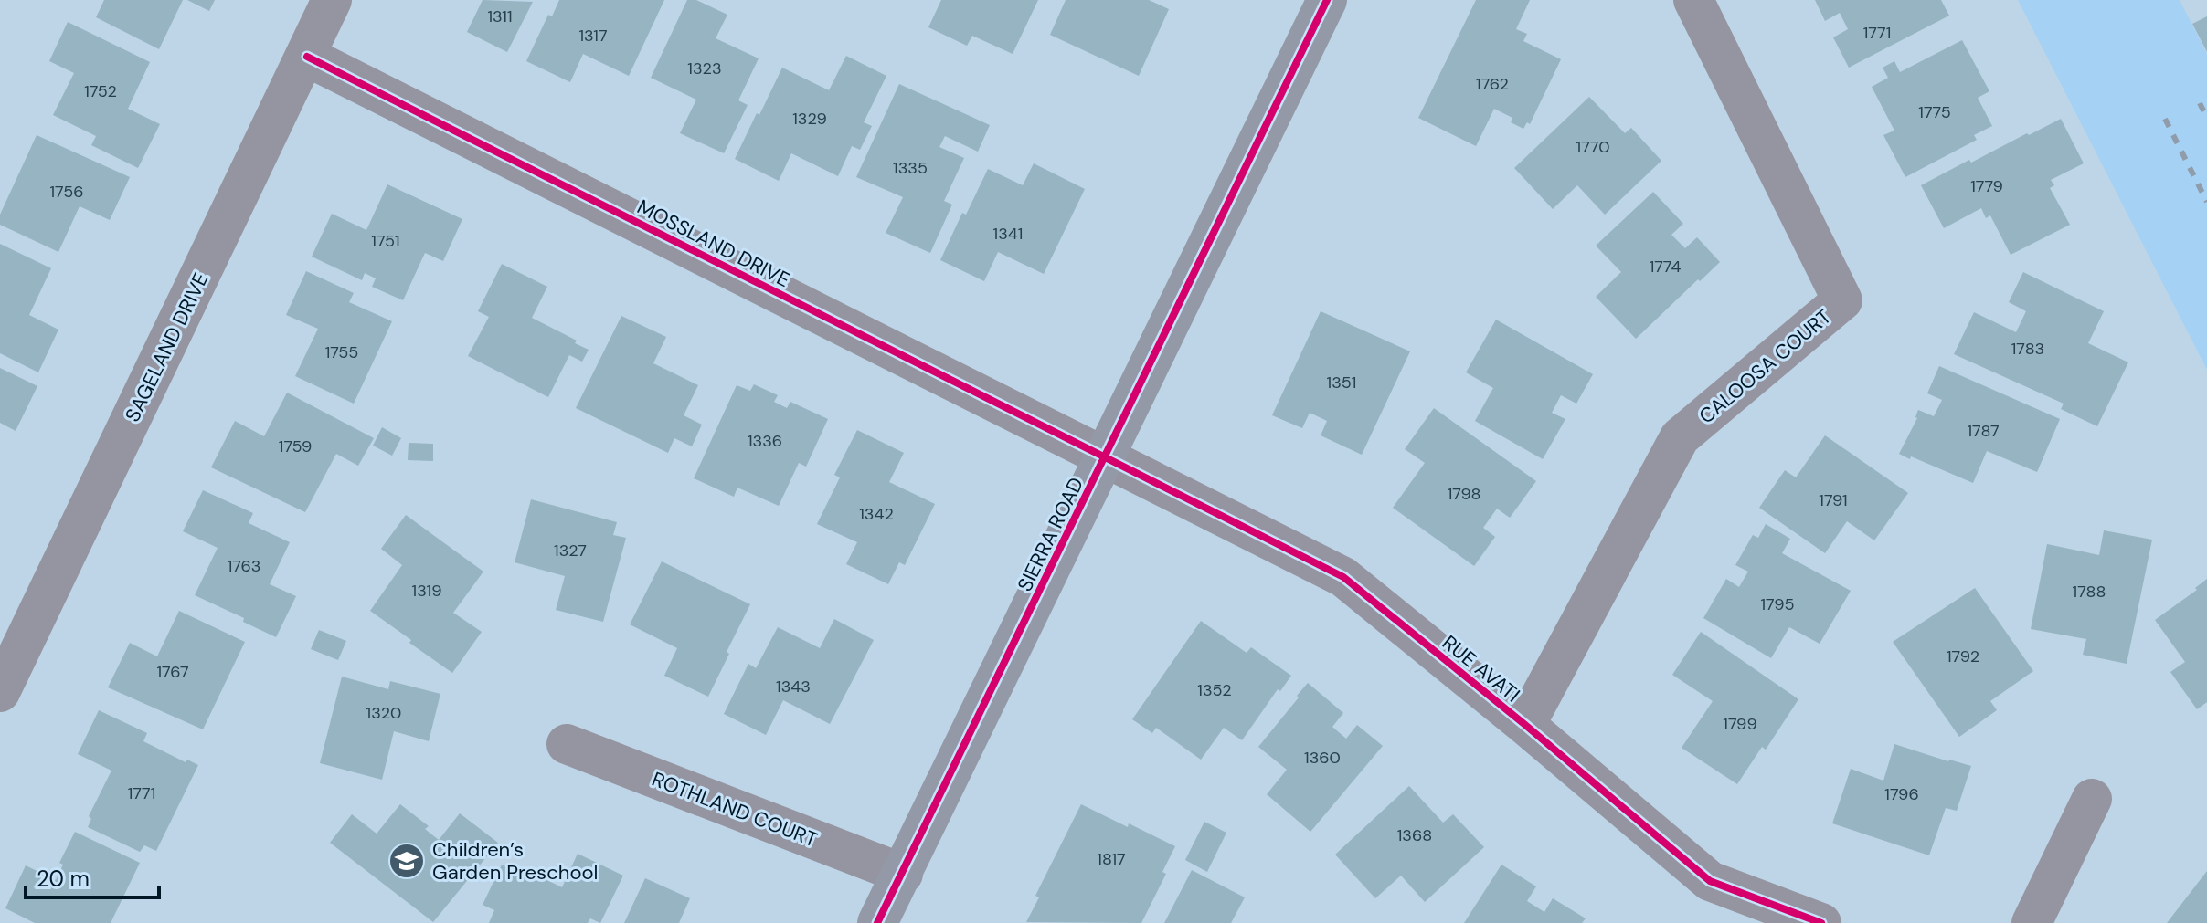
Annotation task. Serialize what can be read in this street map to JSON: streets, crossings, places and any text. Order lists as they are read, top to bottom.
{
  "streets": {
    "main road": ["SIERRA ROAD"],
    "street": [
      "MOSSLAND DRIVE",
      "SAGELAND DRIVE",
      "CALOOSA COURT",
      "RUE AVATI",
      "ROTHLAND COURT"
    ]
  },
  "crossings": [
    ["MOSSLAND DRIVE", "SAGELAND DRIVE"],
    ["MOSSLAND DRIVE", "SIERRA ROAD"],
    ["MOSSLAND DRIVE", "RUE AVATI"],
    ["CALOOSA COURT", "RUE AVATI"],
    ["SIERRA ROAD", "RUE AVATI"],
    ["SIERRA ROAD", "ROTHLAND COURT"]
  ],
  "places": {
    "school or university": ["Children’s Garden Preschool"]
  },
  "house_numbers": [
    "1311",
    "1771",
    "1317",
    "1323",
    "1762",
    "1752",
    "1775",
    "1329",
    "1770",
    "1335",
    "1779",
    "1756",
    "1341",
    "1751",
    "1774",
    "1783",
    "1755",
    "1351",
    "1787",
    "1336",
    "1759",
    "1798",
    "1791",
    "1342",
    "1327",
    "1763",
    "1319",
    "1788",
    "1795",
    "1792",
    "1767",
    "1343",
    "1352",
    "1320",
    "1799",
    "1360",
    "1771",
    "1796",
    "1368",
    "1817"
  ],
  "scale_bar": "20 m"
}
